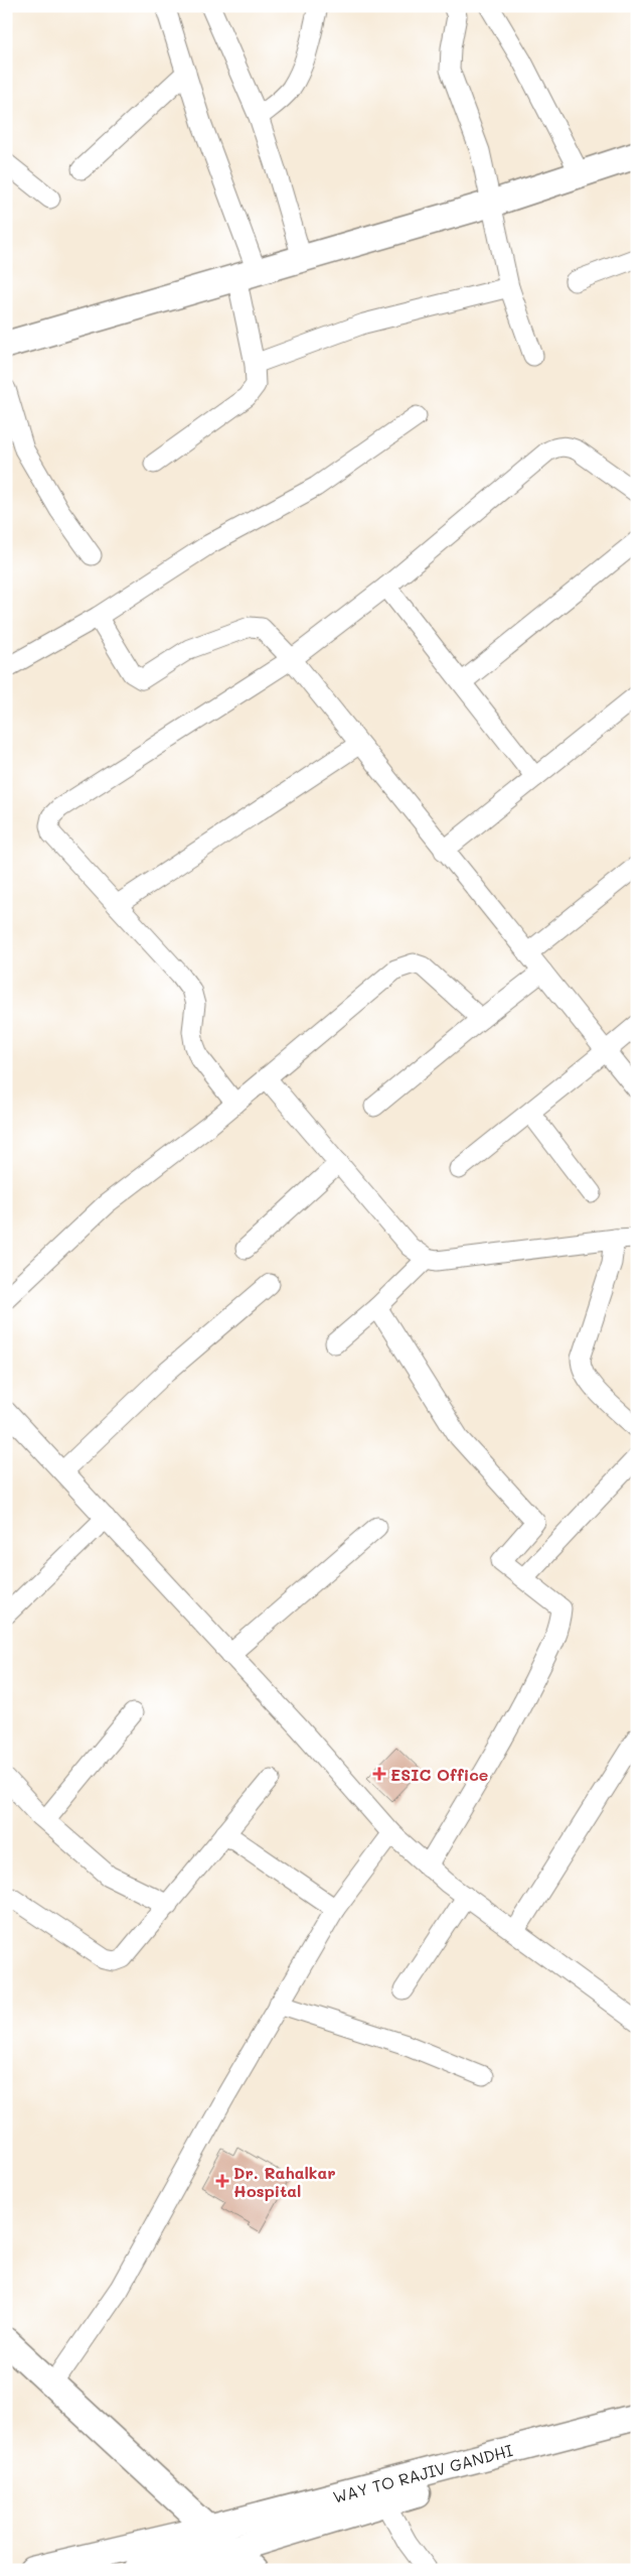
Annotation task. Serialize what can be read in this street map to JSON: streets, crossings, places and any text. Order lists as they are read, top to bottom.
{
  "streets": {
    "street": ["WAY TO RAJIV GANDHI"]
  },
  "places": {
    "health": ["ESIC Office", "Dr. Rahalkar Hospital"]
  }
}
